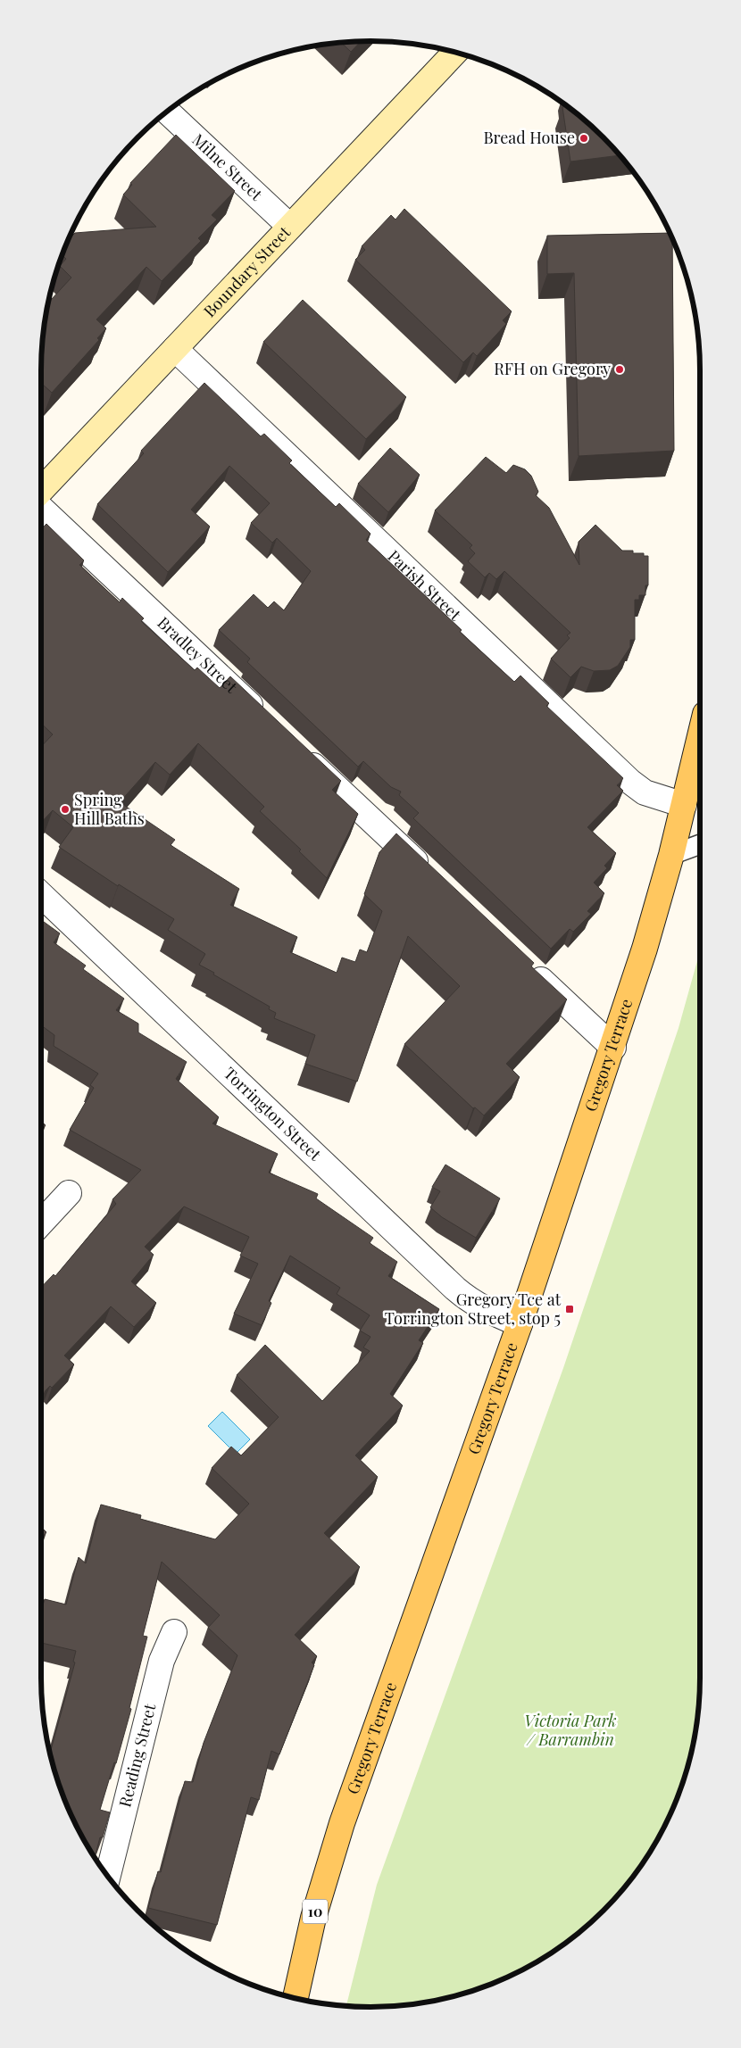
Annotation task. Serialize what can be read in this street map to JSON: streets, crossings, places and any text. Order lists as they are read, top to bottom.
{
  "streets": {
    "main road": ["Boundary Street", "Gregory Terrace", "10"],
    "street": [
      "Milne Street",
      "Parish Street",
      "Bradley Street",
      "Torrington Street",
      "Reading Street"
    ]
  },
  "crossings": [
    ["Milne Street", "Boundary Street"],
    ["Boundary Street", "Parish Street"],
    ["Parish Street", "Gregory Terrace"],
    ["Gregory Terrace", "Torrington Street"]
  ],
  "parks": ["Victoria Park / Barrambin"],
  "places": {
    "other": ["Bread House", "RFH on Gregory", "Spring Hill Baths"],
    "transit": ["Gregory Tce at Torrington Street, stop 5"]
  }
}
